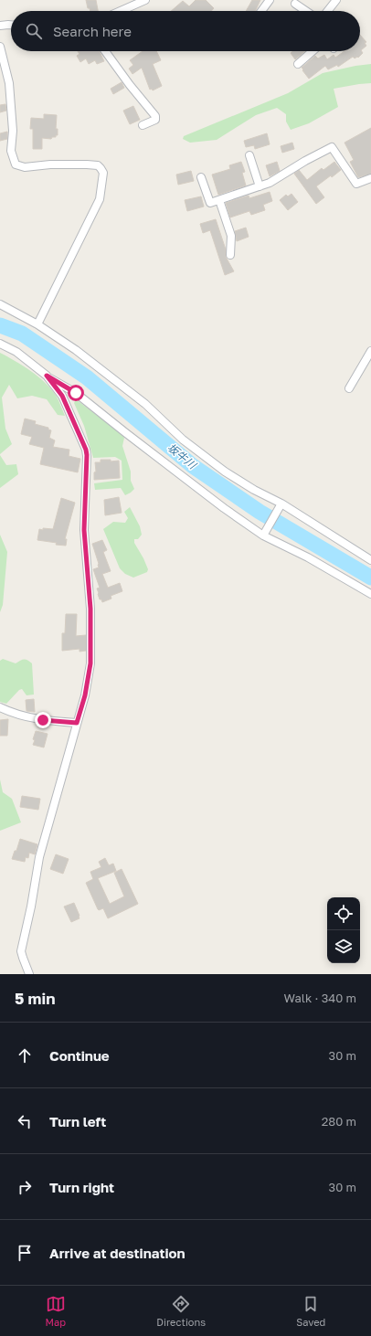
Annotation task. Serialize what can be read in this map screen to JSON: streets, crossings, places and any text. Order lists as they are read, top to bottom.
{
  "water": ["坂牛川"],
  "page": {
    "search": "Search here",
    "heading": ["5 min", "Walk · 340 m"],
    "list": [
      ["Continue", "30 m"],
      ["Turn left", "280 m"],
      ["Turn right", "30 m"],
      "Arrive at destination"
    ],
    "nav": ["Map", "Directions", "Saved"]
  }
}
